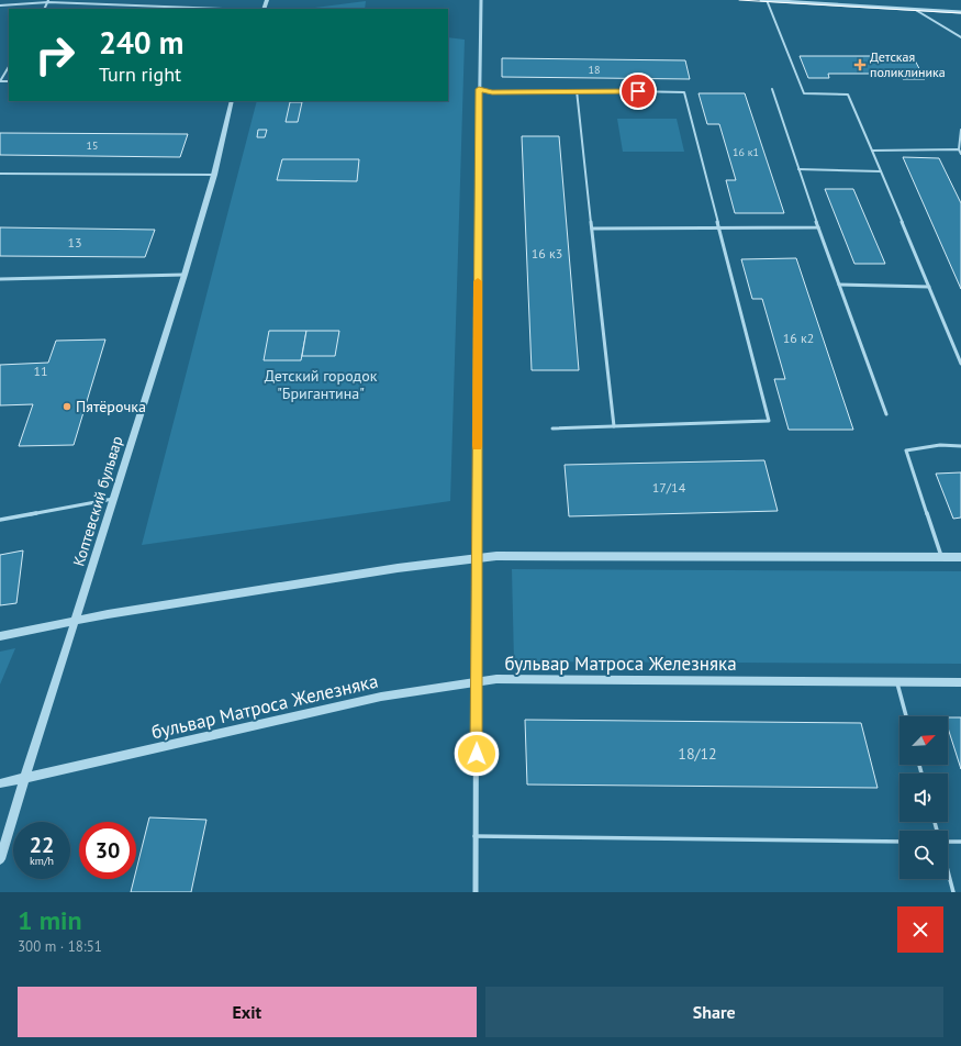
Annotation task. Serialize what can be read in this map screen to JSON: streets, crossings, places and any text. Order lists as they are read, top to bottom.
{
  "streets": {
    "street": ["Коптевский бульвар", "бульвар Матроса Железняка"]
  },
  "crossings": [
    ["Коптевский бульвар", "бульвар Матроса Железняка"]
  ],
  "parks": ["Детский городок \"Бригантина\""],
  "places": {
    "health": ["Детская поликлиника"],
    "other": ["Пятёрочка"]
  },
  "house_numbers": [
    "18",
    "15",
    "16 к1",
    "13",
    "16 к3",
    "16 к2",
    "11",
    "17/14",
    "18/12"
  ],
  "north": "top right",
  "page": {
    "turn": ["240 m", "Turn right"],
    "speed": "22 km/h",
    "limit": "30",
    "heading": ["1 min", "300 m · 18:51"],
    "buttons": ["Exit", "Share"]
  }
}
